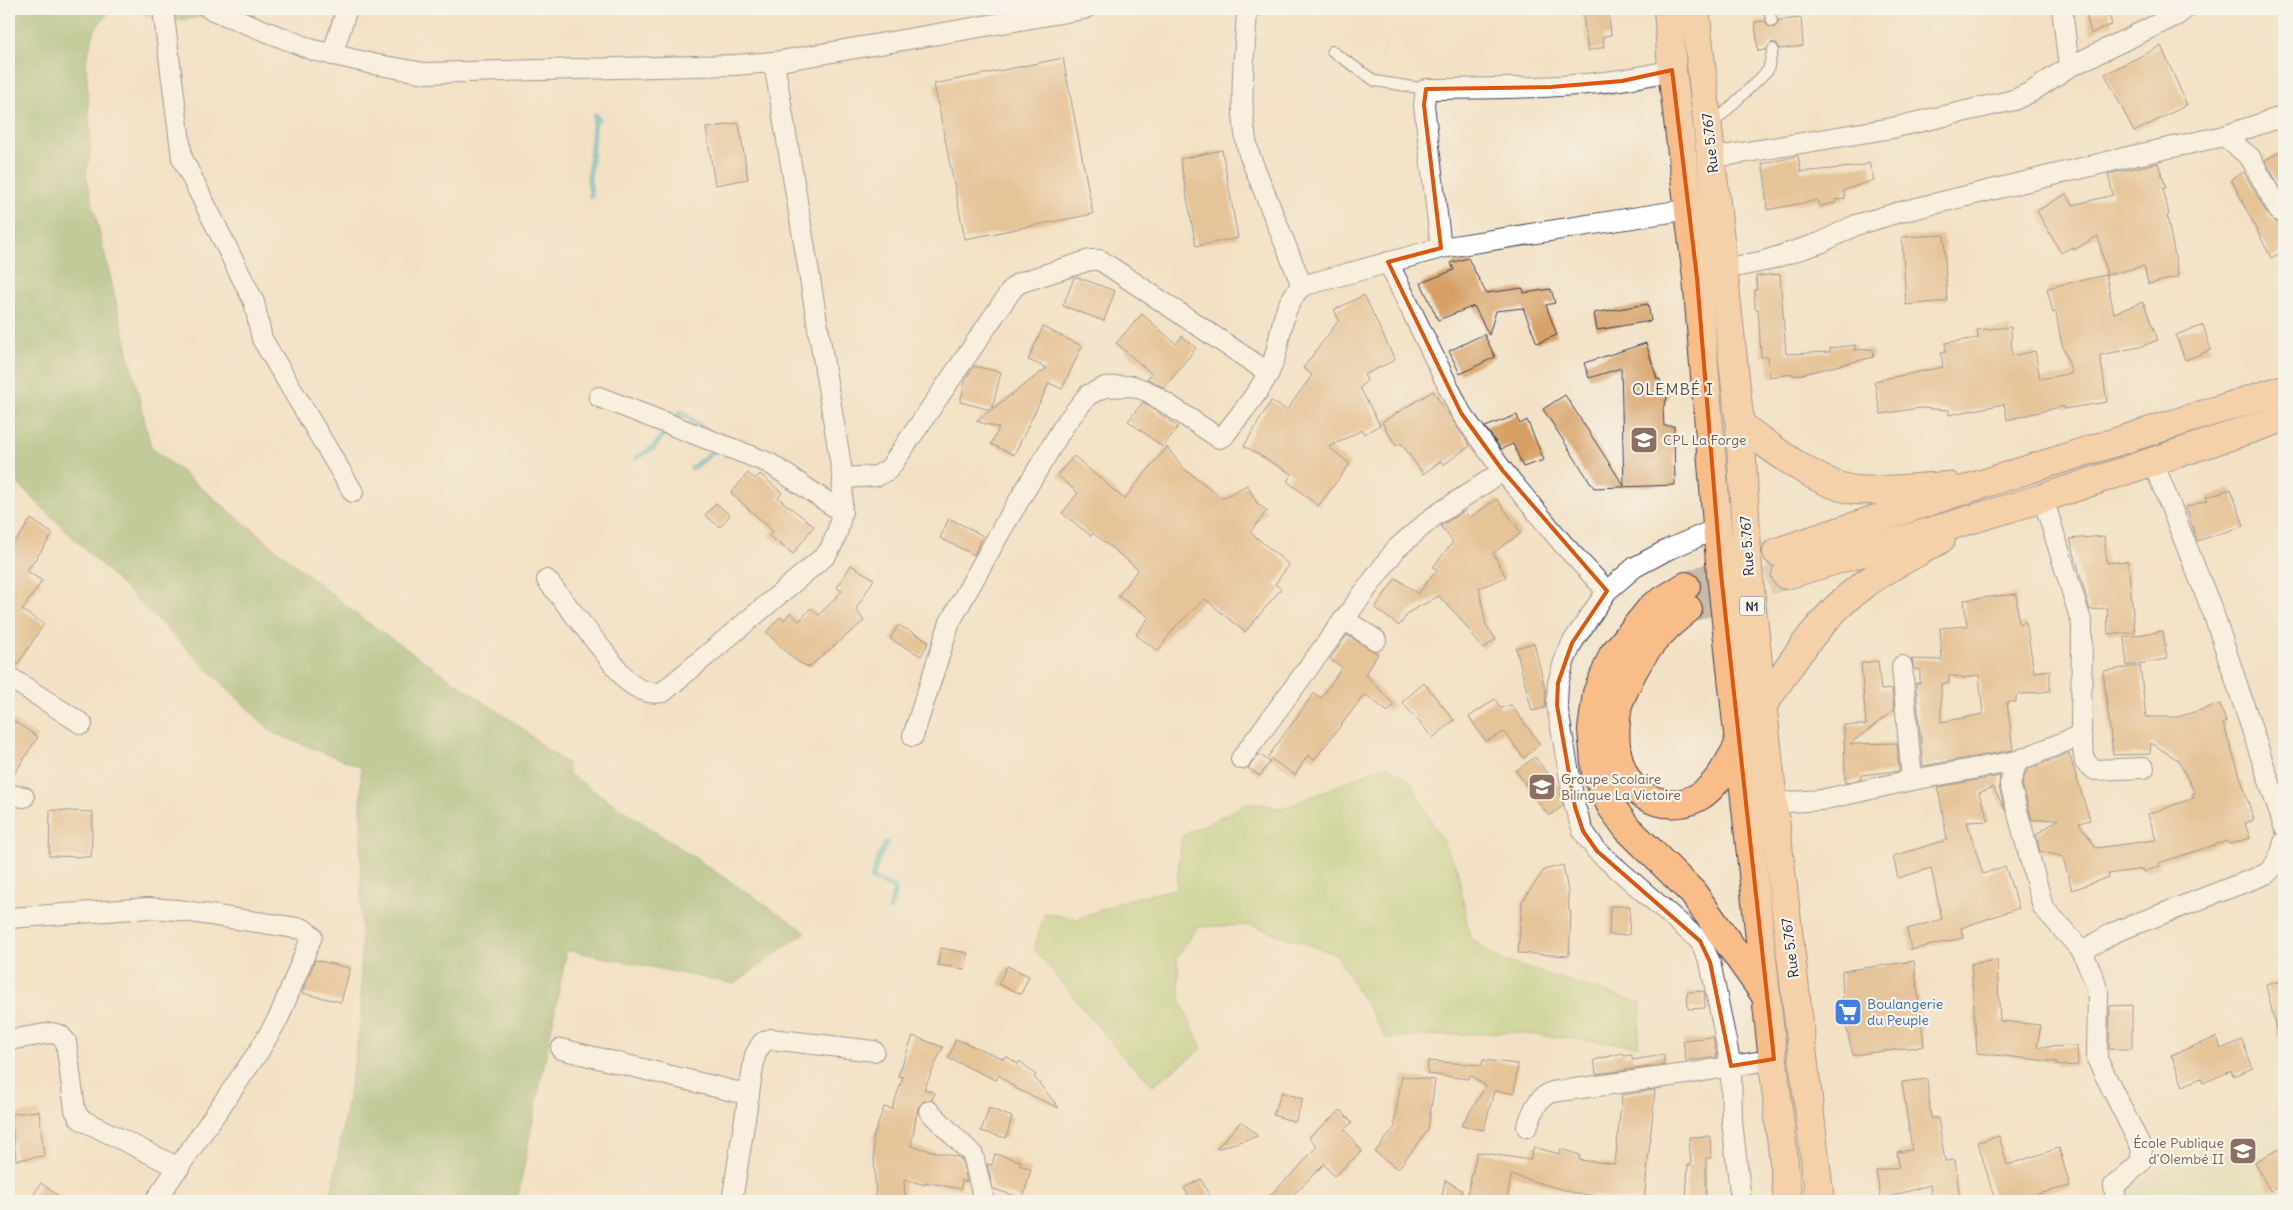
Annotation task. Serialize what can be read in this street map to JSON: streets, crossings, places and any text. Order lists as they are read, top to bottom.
{
  "streets": {
    "highway": ["Rue 5.767", "N1"]
  },
  "districts": ["OLEMBÉ I"],
  "places": {
    "school or university": ["CPL La Forge", "Groupe Scolaire Bilingue La Victoire", "École Publique d'Olembé II"],
    "supermarket": ["Boulangerie du Peuple"]
  }
}
